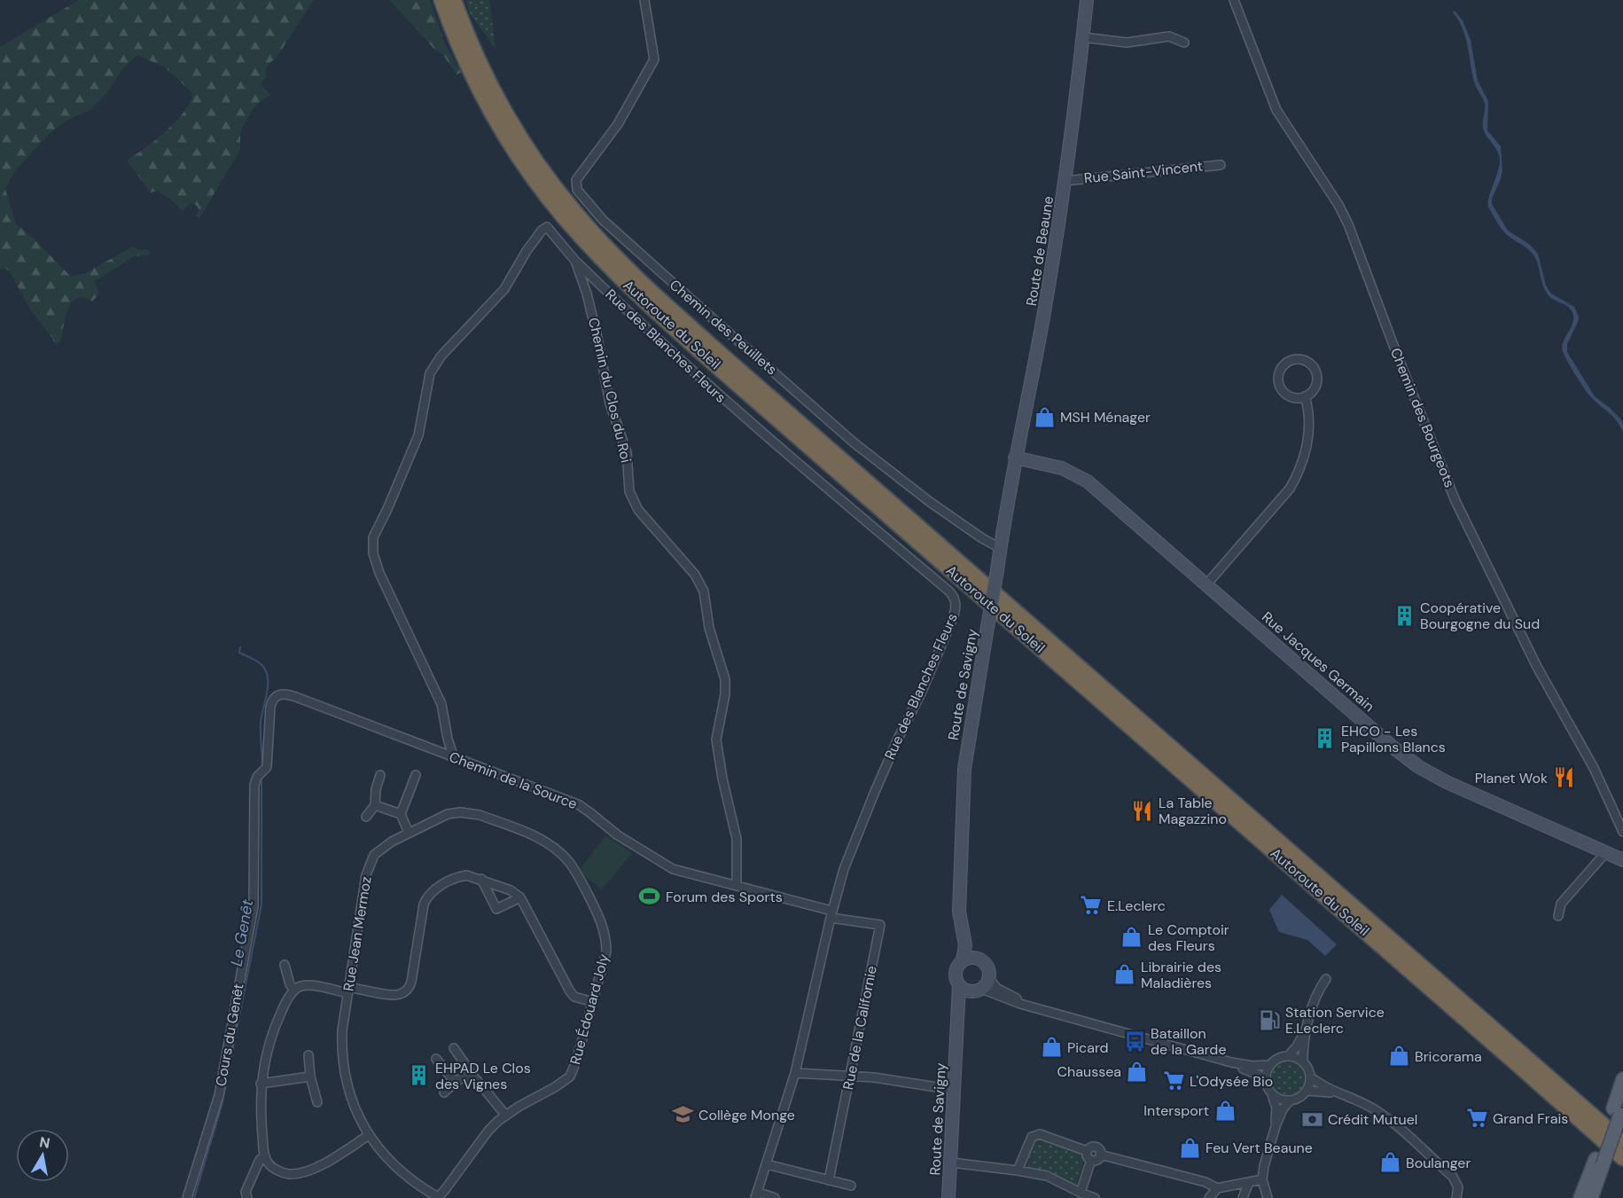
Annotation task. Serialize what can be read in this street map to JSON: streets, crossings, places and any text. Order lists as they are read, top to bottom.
{
  "streets": {
    "highway": ["Autoroute du Soleil"],
    "main road": ["Route de Beaune", "Rue Jacques Germain", "Route de Savigny"],
    "street": [
      "Rue Saint-Vincent",
      "Chemin des Peuillets",
      "Rue des Blanches Fleurs",
      "Chemin du Clos du Roi",
      "Chemin des Bourgeots",
      "Chemin de la Source",
      "Rue Jean Mermoz",
      "Rue Édouard Joly",
      "Rue de la Californie",
      "Cours du Genêt"
    ]
  },
  "crossings": [
    ["Rue Saint-Vincent", "Route de Beaune"],
    ["Route de Beaune", "Rue Jacques Germain"],
    ["Route de Beaune", "Route de Savigny"],
    ["Chemin des Peuillets", "Route de Savigny"],
    ["Rue des Blanches Fleurs", "Chemin du Clos du Roi"],
    ["Rue des Blanches Fleurs", "Chemin de la Source"],
    ["Rue des Blanches Fleurs", "Rue de la Californie"],
    ["Chemin du Clos du Roi", "Chemin de la Source"],
    ["Chemin de la Source", "Rue de la Californie"],
    ["Chemin de la Source", "Cours du Genêt"],
    ["Rue Jean Mermoz", "Rue Édouard Joly"]
  ],
  "water": ["Le Genêt"],
  "places": {
    "shop": [
      "MSH Ménager",
      "Le Comptoir des Fleurs",
      "Librairie des Maladières",
      "Picard",
      "Bricorama",
      "Chaussea",
      "Intersport",
      "Feu Vert Beaune",
      "Boulanger"
    ],
    "building": ["Coopérative Bourgogne du Sud", "EHCO - Les Papillons Blancs", "EHPAD Le Clos des Vignes"],
    "restaurant": ["Planet Wok", "La Table Magazzino"],
    "sports": ["Forum des Sports"],
    "supermarket": ["E.Leclerc", "L'Odysée Bio", "Grand Frais"],
    "fuel station": ["Station Service E.Leclerc"],
    "bus stop": ["Bataillon de la Garde"],
    "school or university": ["Collège Monge"],
    "bank": ["Crédit Mutuel"]
  },
  "north": "top"
}
